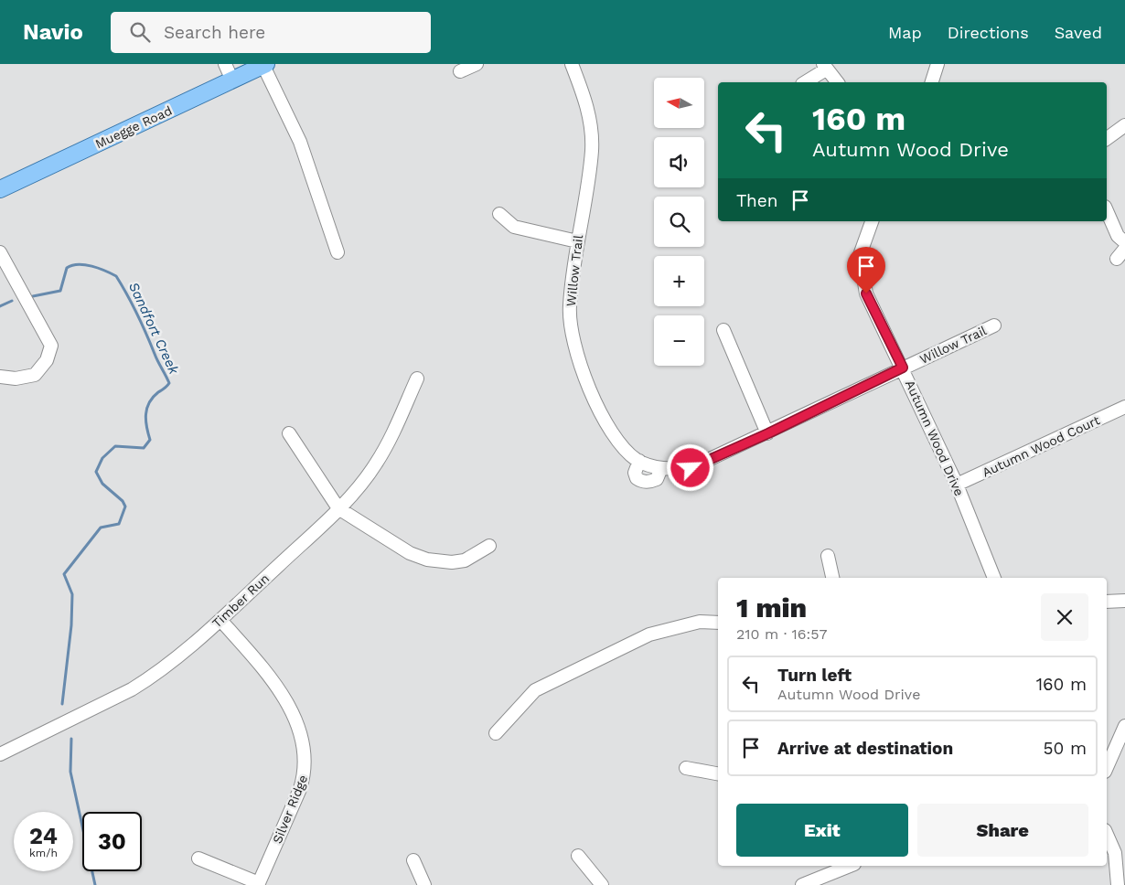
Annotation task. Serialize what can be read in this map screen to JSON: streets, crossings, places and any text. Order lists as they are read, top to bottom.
{
  "streets": {
    "main road": ["Muegge Road"],
    "street": [
      "Willow Trail",
      "Autumn Wood Drive",
      "Autumn Wood Court",
      "Timber Run",
      "Silver Ridge"
    ]
  },
  "crossings": [
    ["Willow Trail", "Autumn Wood Drive"],
    ["Autumn Wood Drive", "Autumn Wood Court"],
    ["Timber Run", "Silver Ridge"]
  ],
  "water": ["Sandfort Creek"],
  "north": "left",
  "page": {
    "header": "Navio",
    "search": "Search here",
    "nav": ["Map", "Directions", "Saved"],
    "map_buttons": ["+", "−"],
    "turn": ["160 m", "Autumn Wood Drive"],
    "then": "Then",
    "heading": ["1 min", "210 m · 16:57"],
    "list": [
      {
        "name": "Turn left",
        "note": "Autumn Wood Drive",
        "value": "160 m"
      },
      {
        "name": "Arrive at destination",
        "value": "50 m"
      }
    ],
    "buttons": ["Exit", "Share"],
    "speed": "24 km/h",
    "limit": "30"
  }
}
